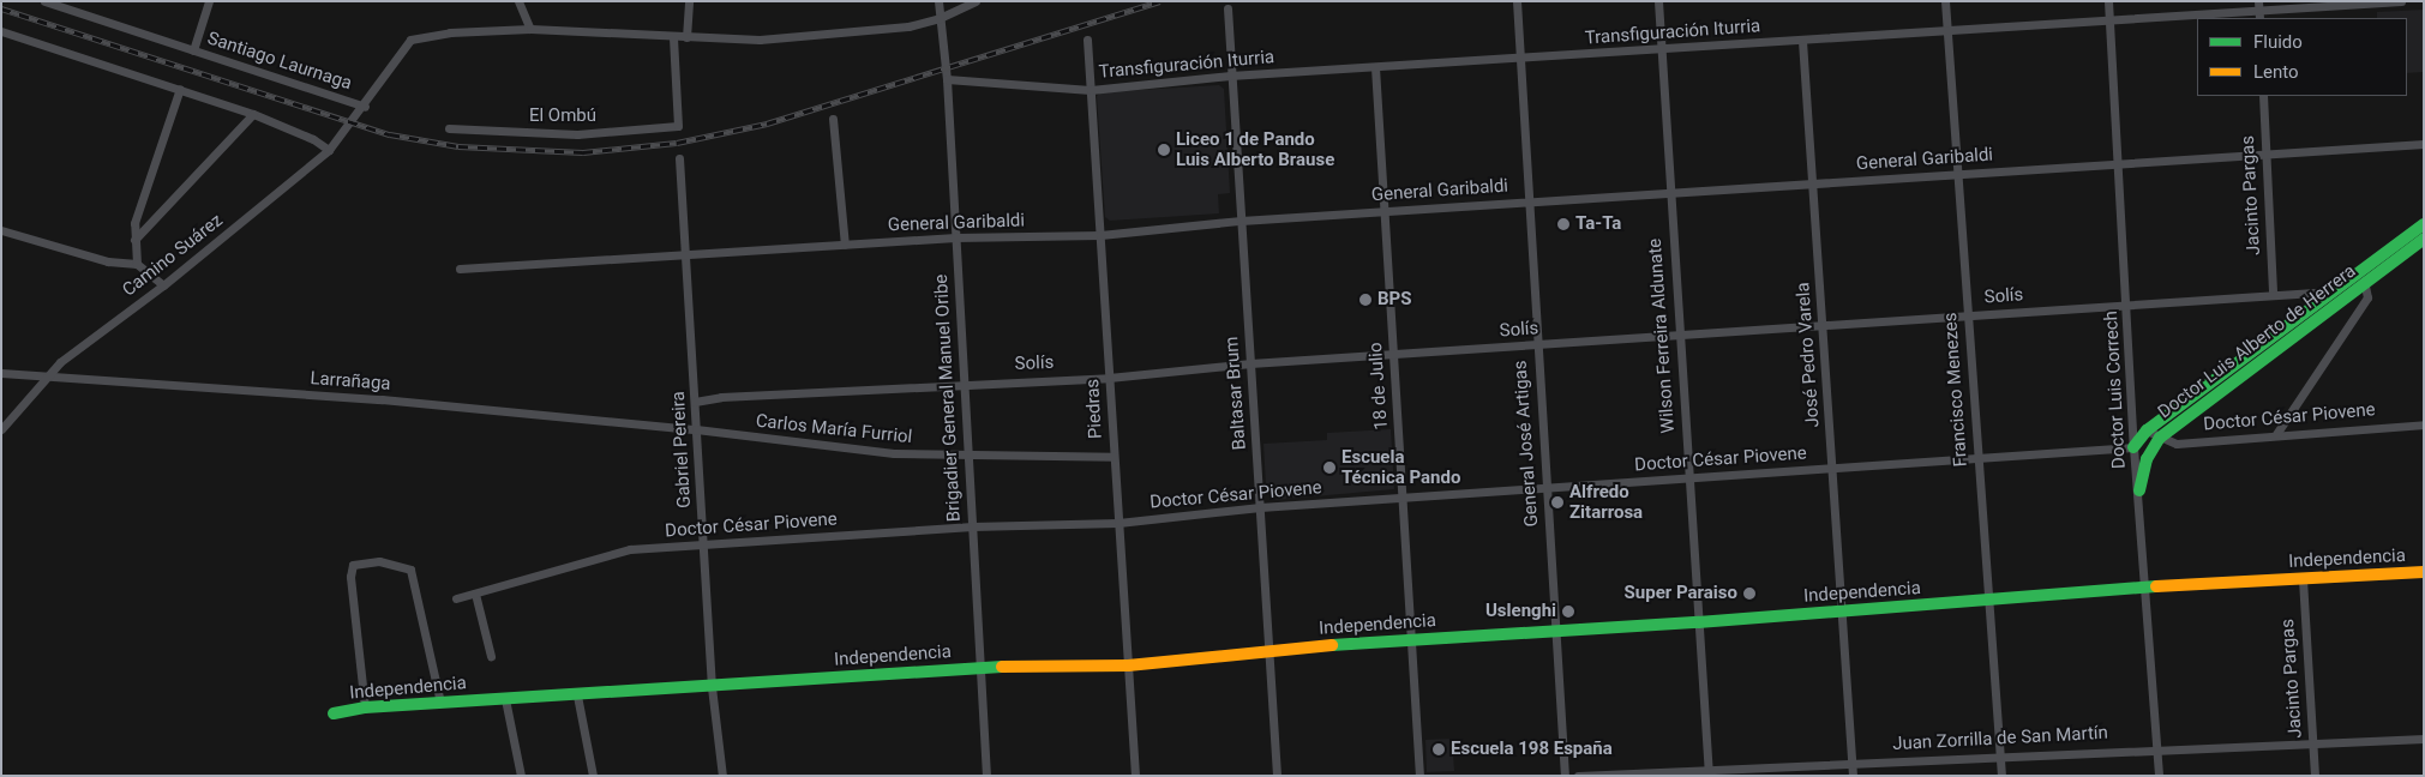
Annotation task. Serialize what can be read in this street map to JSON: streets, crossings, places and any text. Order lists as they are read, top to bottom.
{
  "streets": {
    "street": [
      "Transfiguración Iturria",
      "Santiago Laurnaga",
      "El Ombú",
      "General Garibaldi",
      "Jacinto Pargas",
      "Camino Suárez",
      "Solís",
      "Wilson Ferreira Aldunate",
      "Doctor Luis Alberto de Herrera",
      "José Pedro Varela",
      "Larrañaga",
      "18 de Julio",
      "Francisco Menezes",
      "Doctor Luis Correch",
      "Baltasar Brum",
      "Brigadier General Manuel Oribe",
      "Piedras",
      "Doctor César Piovene",
      "Carlos María Furriol",
      "General José Artigas",
      "Gabriel Pereira",
      "Independencia",
      "Juan Zorrilla de San Martín"
    ]
  },
  "crossings": [
    ["Transfiguración Iturria", "Wilson Ferreira Aldunate"],
    ["Transfiguración Iturria", "José Pedro Varela"],
    ["Transfiguración Iturria", "18 de Julio"],
    ["Transfiguración Iturria", "Francisco Menezes"],
    ["Transfiguración Iturria", "Doctor Luis Correch"],
    ["Transfiguración Iturria", "Baltasar Brum"],
    ["Transfiguración Iturria", "Brigadier General Manuel Oribe"],
    ["Transfiguración Iturria", "Piedras"],
    ["Transfiguración Iturria", "General José Artigas"],
    ["Santiago Laurnaga", "El Ombú"],
    ["Santiago Laurnaga", "Camino Suárez"],
    ["Santiago Laurnaga", "Brigadier General Manuel Oribe"],
    ["General Garibaldi", "Jacinto Pargas"],
    ["General Garibaldi", "Wilson Ferreira Aldunate"],
    ["General Garibaldi", "José Pedro Varela"],
    ["General Garibaldi", "18 de Julio"],
    ["General Garibaldi", "Francisco Menezes"],
    ["General Garibaldi", "Doctor Luis Correch"],
    ["General Garibaldi", "Baltasar Brum"],
    ["General Garibaldi", "Brigadier General Manuel Oribe"],
    ["General Garibaldi", "Piedras"],
    ["General Garibaldi", "General José Artigas"],
    ["General Garibaldi", "Gabriel Pereira"],
    ["Jacinto Pargas", "Solís"],
    ["Jacinto Pargas", "Independencia"],
    ["Jacinto Pargas", "Juan Zorrilla de San Martín"],
    ["Camino Suárez", "Larrañaga"],
    ["Solís", "Wilson Ferreira Aldunate"],
    ["Solís", "Doctor Luis Alberto de Herrera"],
    ["Solís", "José Pedro Varela"],
    ["Solís", "18 de Julio"],
    ["Solís", "Francisco Menezes"],
    ["Solís", "Doctor Luis Correch"],
    ["Solís", "Baltasar Brum"],
    ["Solís", "Brigadier General Manuel Oribe"],
    ["Solís", "Piedras"],
    ["Solís", "General José Artigas"],
    ["Solís", "Gabriel Pereira"],
    ["Wilson Ferreira Aldunate", "Doctor César Piovene"],
    ["Wilson Ferreira Aldunate", "Independencia"],
    ["Wilson Ferreira Aldunate", "Juan Zorrilla de San Martín"],
    ["Doctor Luis Alberto de Herrera", "Doctor Luis Correch"],
    ["Doctor Luis Alberto de Herrera", "Doctor César Piovene"],
    ["José Pedro Varela", "Doctor César Piovene"],
    ["José Pedro Varela", "Independencia"],
    ["José Pedro Varela", "Juan Zorrilla de San Martín"],
    ["Larrañaga", "Carlos María Furriol"],
    ["Larrañaga", "Gabriel Pereira"],
    ["18 de Julio", "Doctor César Piovene"],
    ["18 de Julio", "Independencia"],
    ["Francisco Menezes", "Doctor César Piovene"],
    ["Francisco Menezes", "Independencia"],
    ["Francisco Menezes", "Juan Zorrilla de San Martín"],
    ["Doctor Luis Correch", "Doctor César Piovene"],
    ["Doctor Luis Correch", "Independencia"],
    ["Doctor Luis Correch", "Juan Zorrilla de San Martín"],
    ["Baltasar Brum", "Doctor César Piovene"],
    ["Baltasar Brum", "Independencia"],
    ["Brigadier General Manuel Oribe", "Doctor César Piovene"],
    ["Brigadier General Manuel Oribe", "Carlos María Furriol"],
    ["Brigadier General Manuel Oribe", "Independencia"],
    ["Piedras", "Doctor César Piovene"],
    ["Piedras", "Carlos María Furriol"],
    ["Piedras", "Independencia"],
    ["Doctor César Piovene", "General José Artigas"],
    ["Doctor César Piovene", "Gabriel Pereira"],
    ["Carlos María Furriol", "Gabriel Pereira"],
    ["General José Artigas", "Independencia"],
    ["Gabriel Pereira", "Independencia"]
  ],
  "places": [
    "Liceo 1 de Pando Luis Alberto Brause",
    "Ta-Ta",
    "BPS",
    "Escuela Técnica Pando",
    "Alfredo Zitarrosa",
    "Super Paraiso",
    "Uslenghi",
    "Escuela 198 España"
  ],
  "legend": ["Fluido", "Lento"]
}
